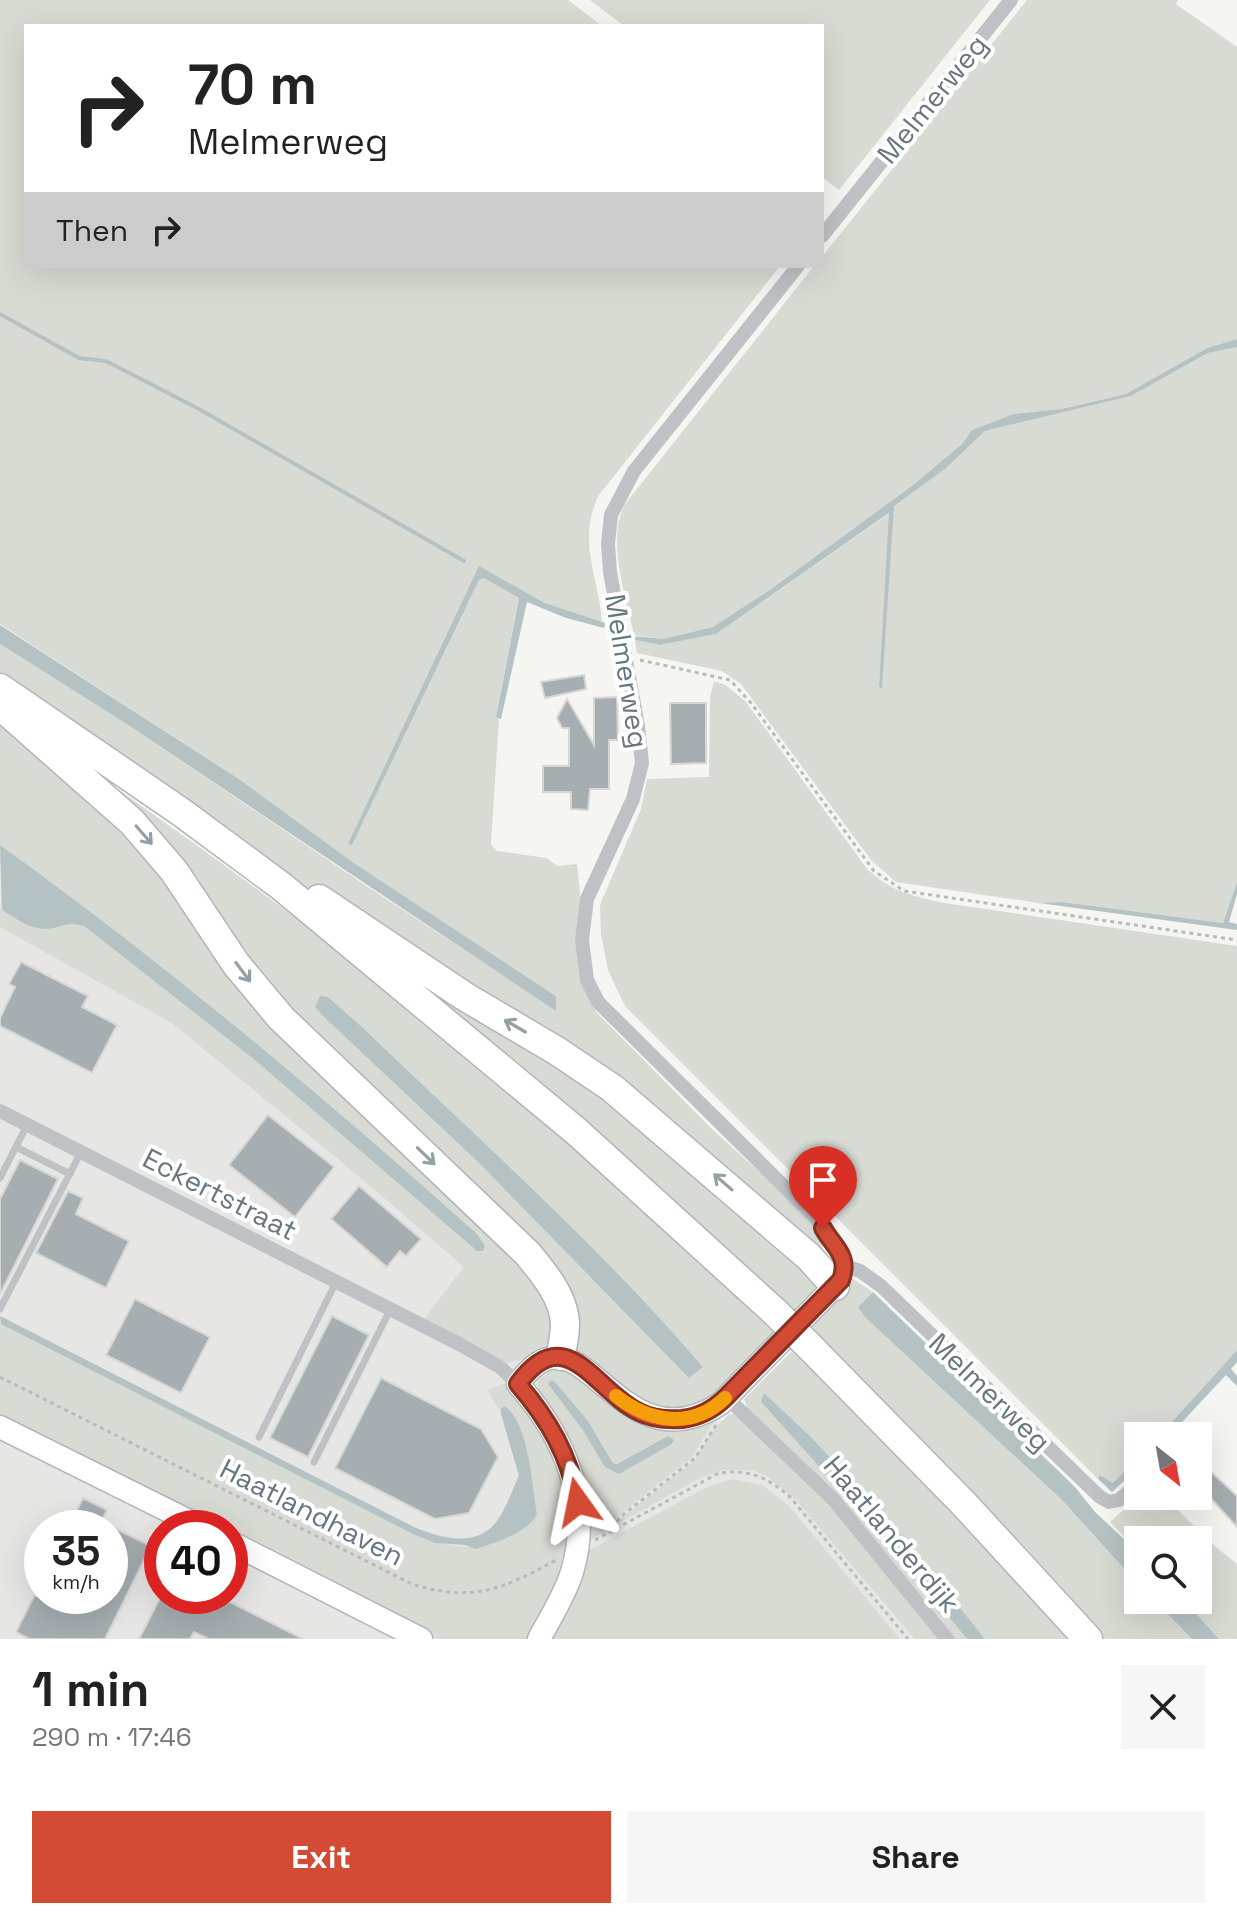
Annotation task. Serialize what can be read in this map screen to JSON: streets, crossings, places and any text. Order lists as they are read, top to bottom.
{
  "streets": {
    "street": ["Melmerweg", "Eckertstraat", "Haatlanderdijk"],
    "path": ["Haatlandhaven"]
  },
  "north": "bottom right",
  "page": {
    "turn": ["70 m", "Melmerweg"],
    "then": "Then",
    "speed": "35 km/h",
    "limit": "40",
    "heading": ["1 min", "290 m · 17:46"],
    "buttons": ["Exit", "Share"]
  }
}
